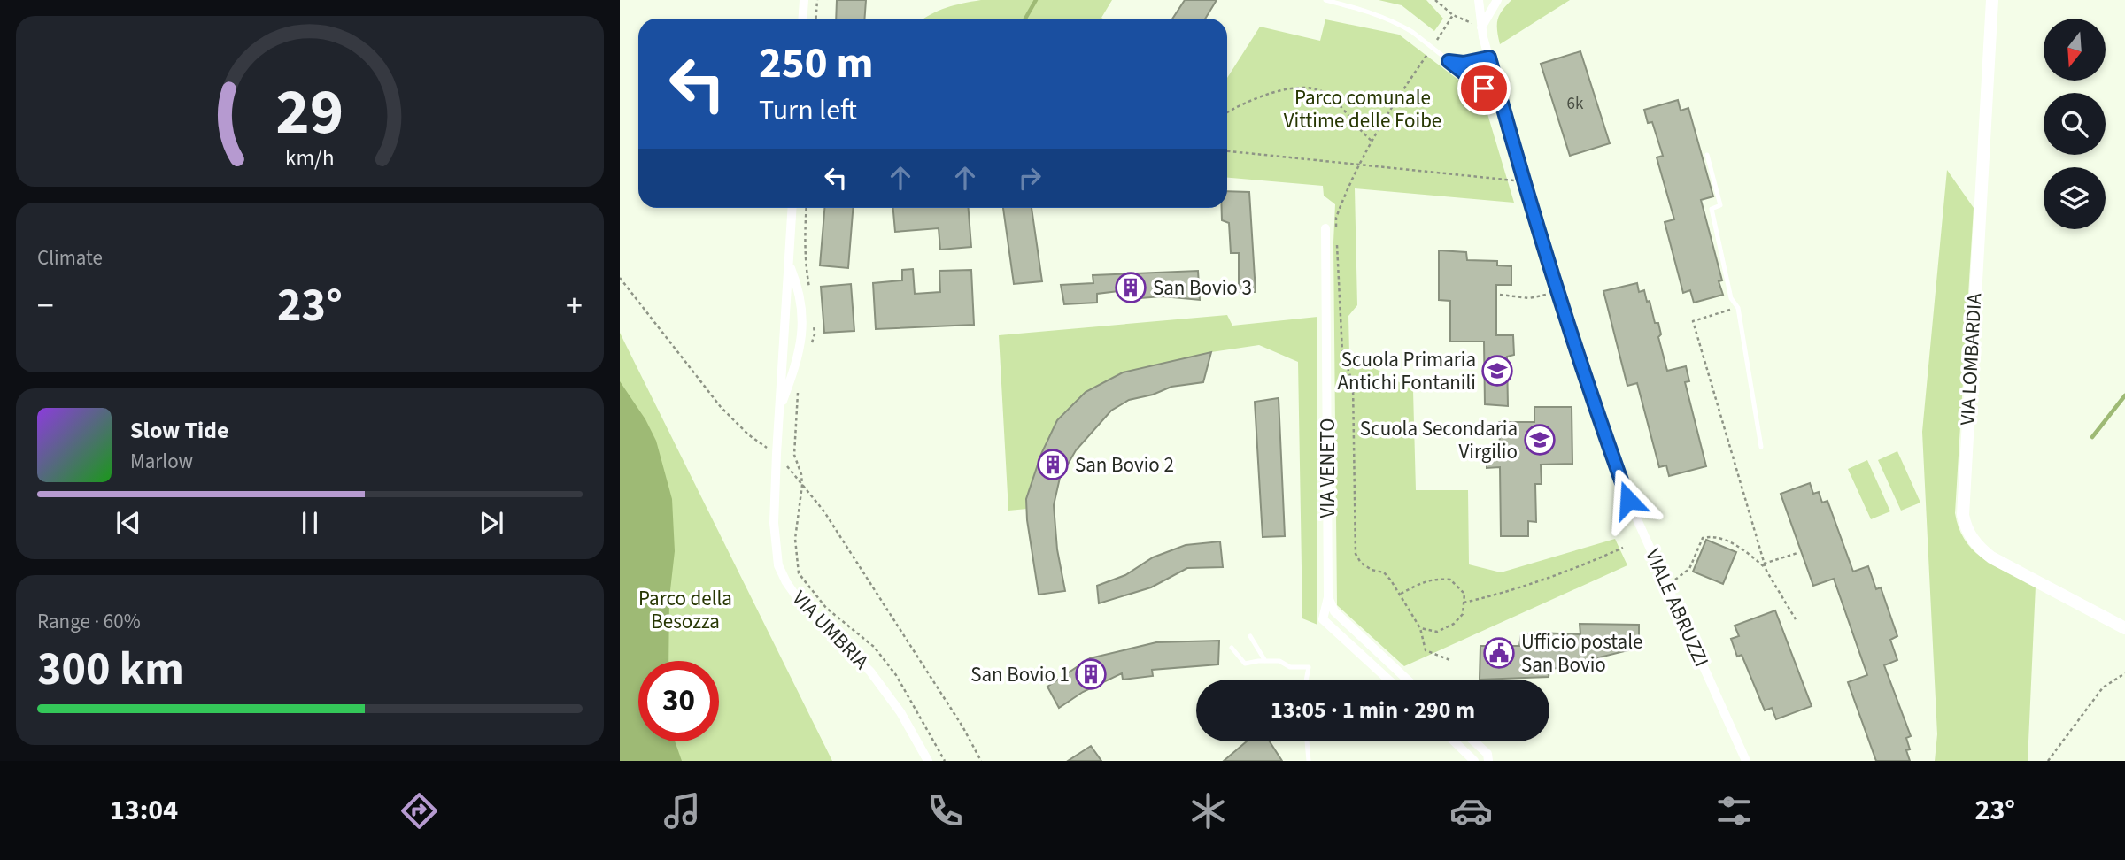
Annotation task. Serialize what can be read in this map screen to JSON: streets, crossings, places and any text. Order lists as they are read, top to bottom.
{
  "streets": {
    "street": [
      "VIA LOMBARDIA",
      "VIA VENETO",
      "VIALE ABRUZZI",
      "VIA UMBRIA"
    ]
  },
  "parks": ["Parco comunale Vittime delle Foibe", "Parco della Besozza"],
  "places": {
    "building": ["San Bovio 3", "San Bovio 2", "San Bovio 1"],
    "school or university": ["Scuola Primaria Antichi Fontanili", "Scuola Secondaria Virgilio"],
    "public building": ["Ufficio postale San Bovio"]
  },
  "house_numbers": ["6k"],
  "north": "bottom",
  "page": {
    "turn": ["250 m", "Turn left"],
    "tile": [
      "Climate",
      ["Range · 60%", "300 km"]
    ],
    "heat": ["−", "23°", "+"],
    "song": ["Slow Tide", "Marlow"],
    "limit": "30",
    "trip": "13:05 · 1 min · 290 m",
    "tabs": ["13:04", "23°"],
    "gauge": ["29", "km/h"]
  }
}
